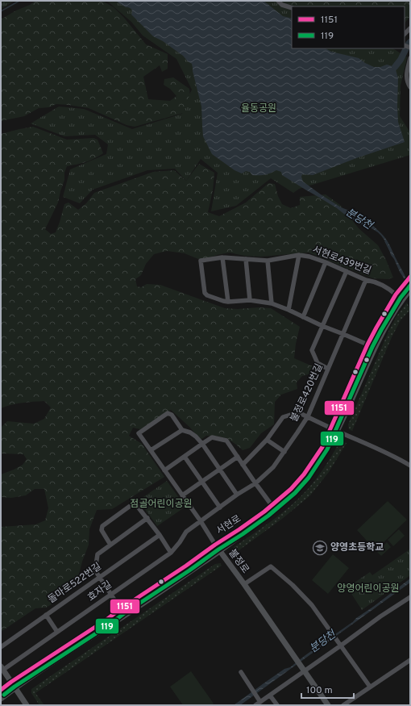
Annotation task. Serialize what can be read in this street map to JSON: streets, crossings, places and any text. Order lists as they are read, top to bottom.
{
  "streets": {
    "main road": ["서현로", "불정로"],
    "street": [
      "서현로439번길",
      "불정로420번길",
      "돌마로522번길",
      "효자길"
    ]
  },
  "crossings": [
    ["서현로439번길", "불정로420번길"],
    ["서현로439번길", "서현로"],
    ["불정로420번길", "불정로"],
    ["불정로420번길", "효자길"],
    ["서현로", "불정로"],
    ["불정로", "효자길"]
  ],
  "water": ["분당천"],
  "parks": ["율동공원", "점골어린이공원", "양영어린이공원"],
  "places": {
    "school or university": ["양영초등학교"]
  },
  "lines": ["transit line 1151", "transit line 119"],
  "legend": ["1151", "119"],
  "scale_bar": "100 m"
}
